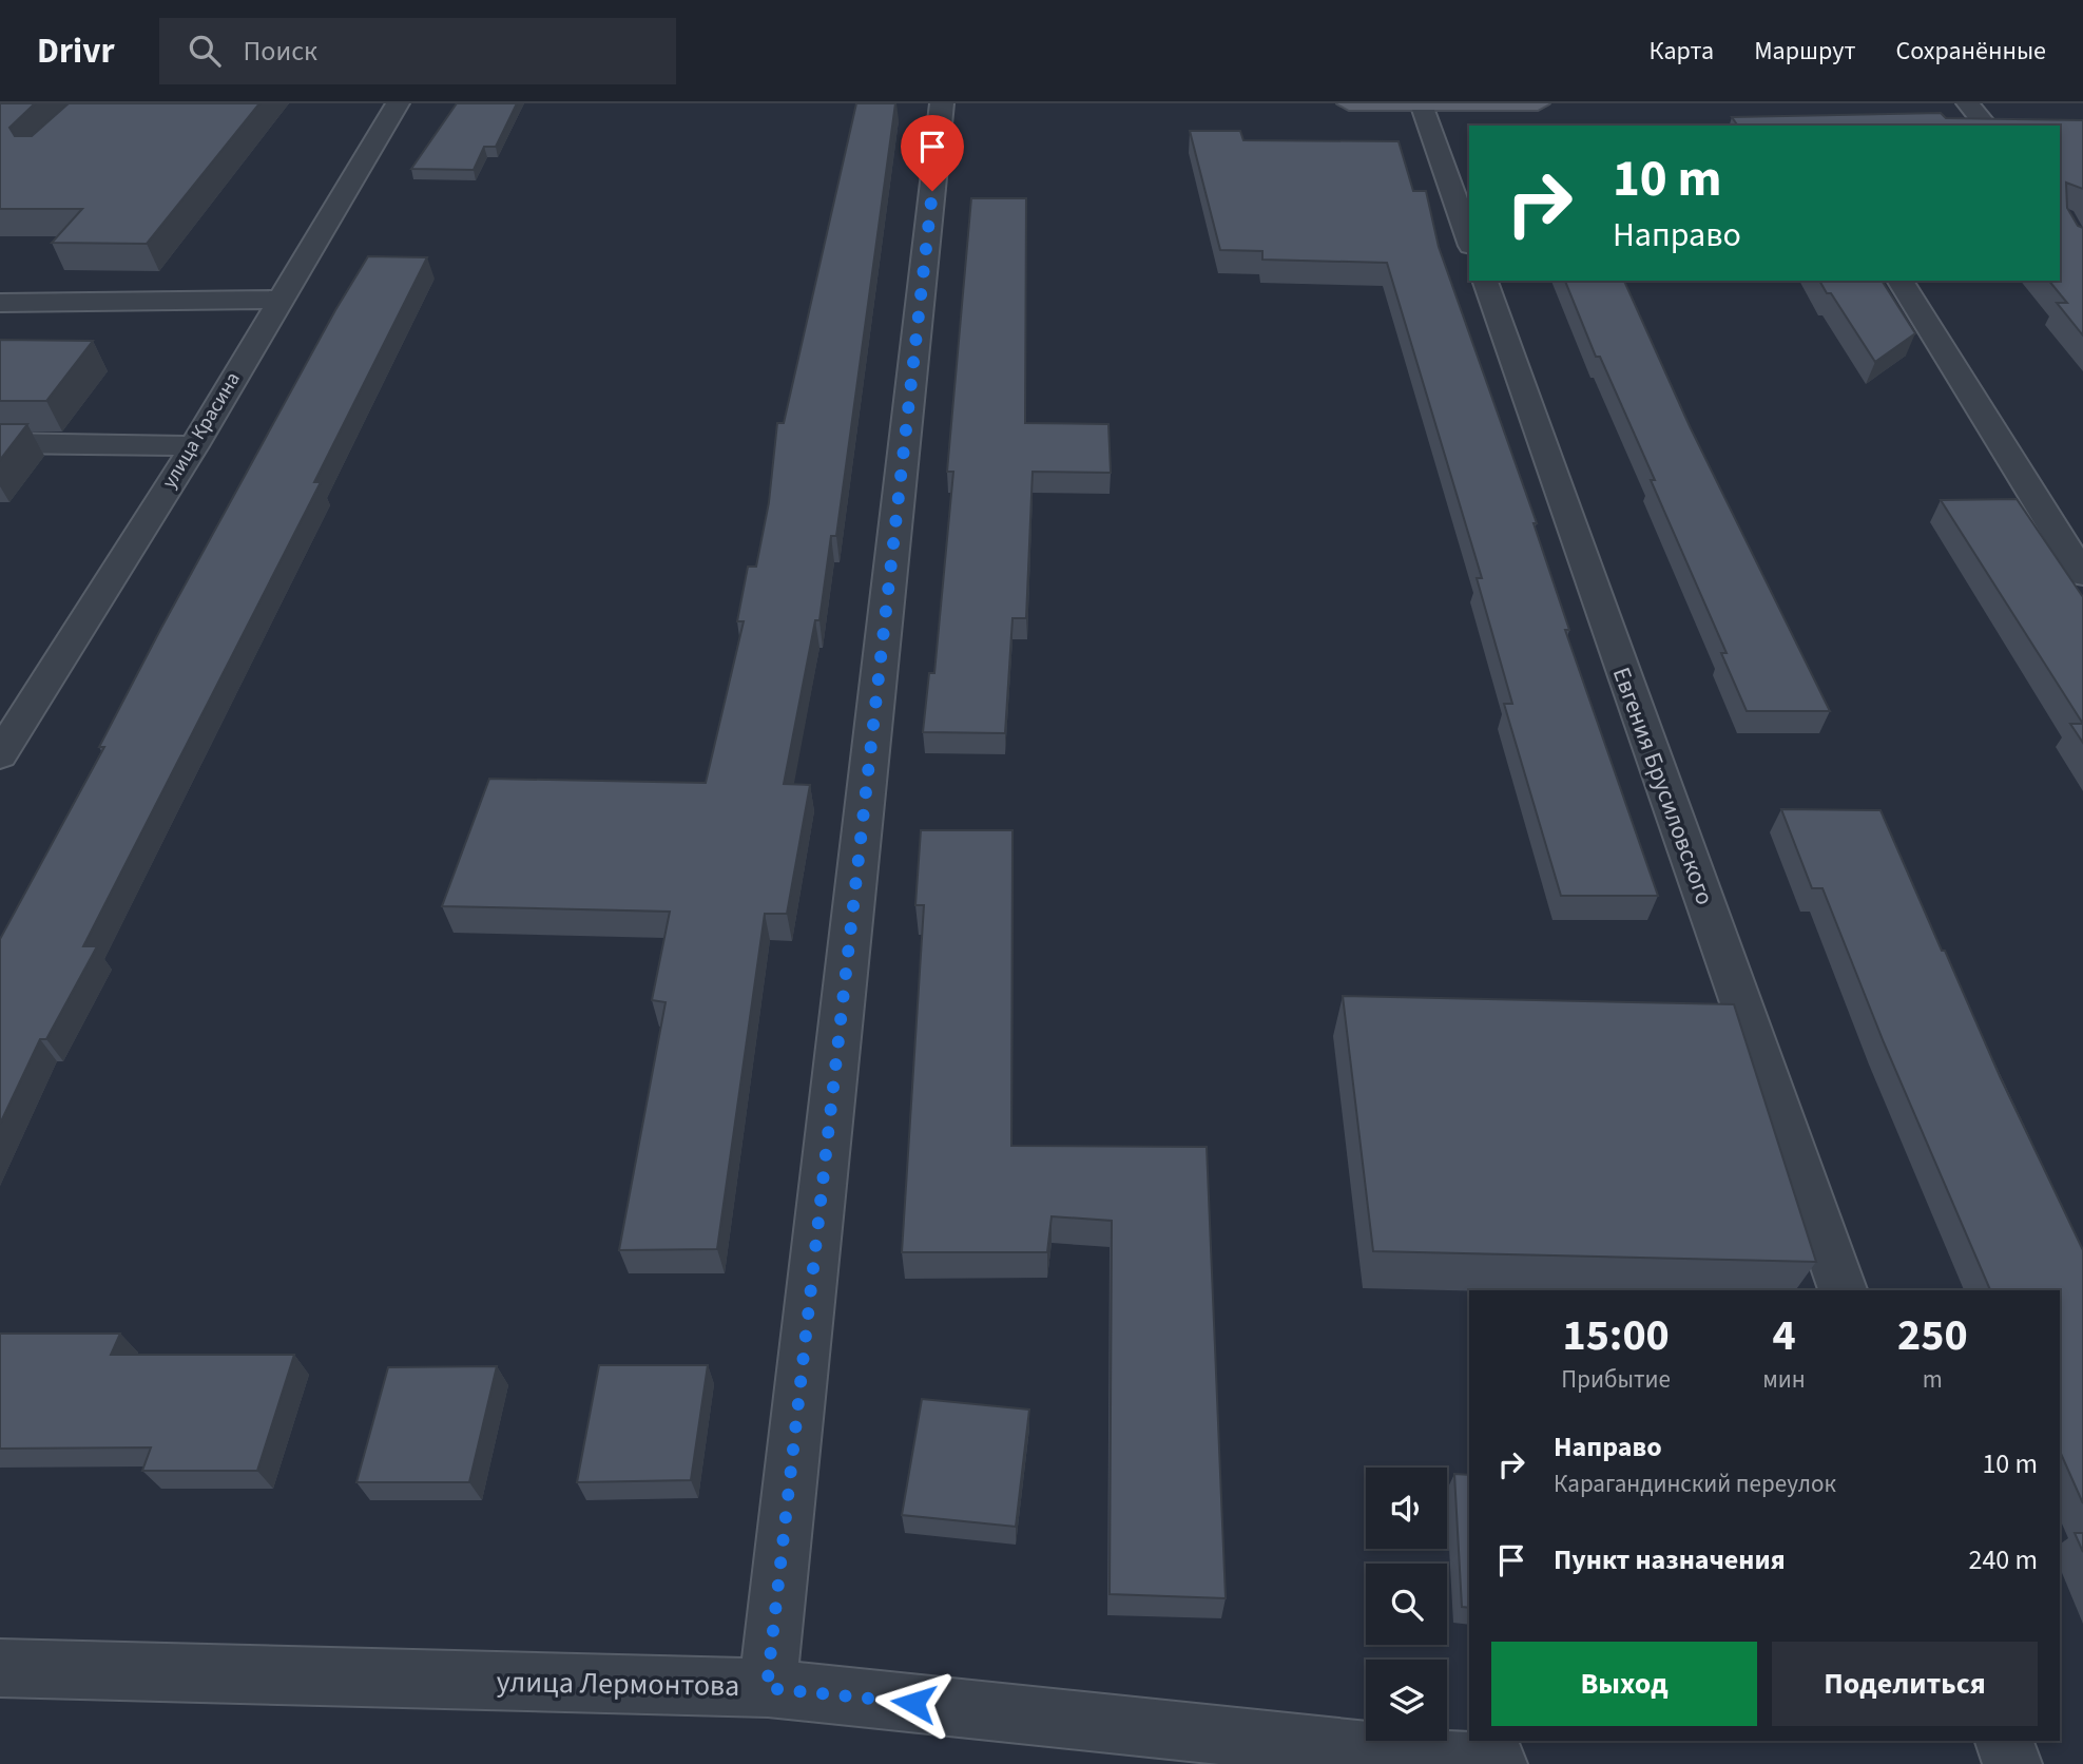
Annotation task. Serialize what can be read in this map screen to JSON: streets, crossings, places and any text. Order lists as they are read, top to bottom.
{
  "streets": {
    "street": ["улица Красина", "Евгения Брусиловского", "улица Лермонтова"]
  },
  "page": {
    "header": "Drivr",
    "search": "Поиск",
    "nav": ["Карта", "Маршрут", "Сохранённые"],
    "turn": ["10 m", "Направо"],
    "eta": [
      "15:00",
      "Прибытие",
      "4",
      "мин",
      "250",
      "m"
    ],
    "list": [
      {
        "name": "Направо",
        "note": "Карагандинский переулок",
        "value": "10 m"
      },
      {
        "name": "Пункт назначения",
        "value": "240 m"
      }
    ],
    "buttons": ["Выход", "Поделиться"]
  }
}
